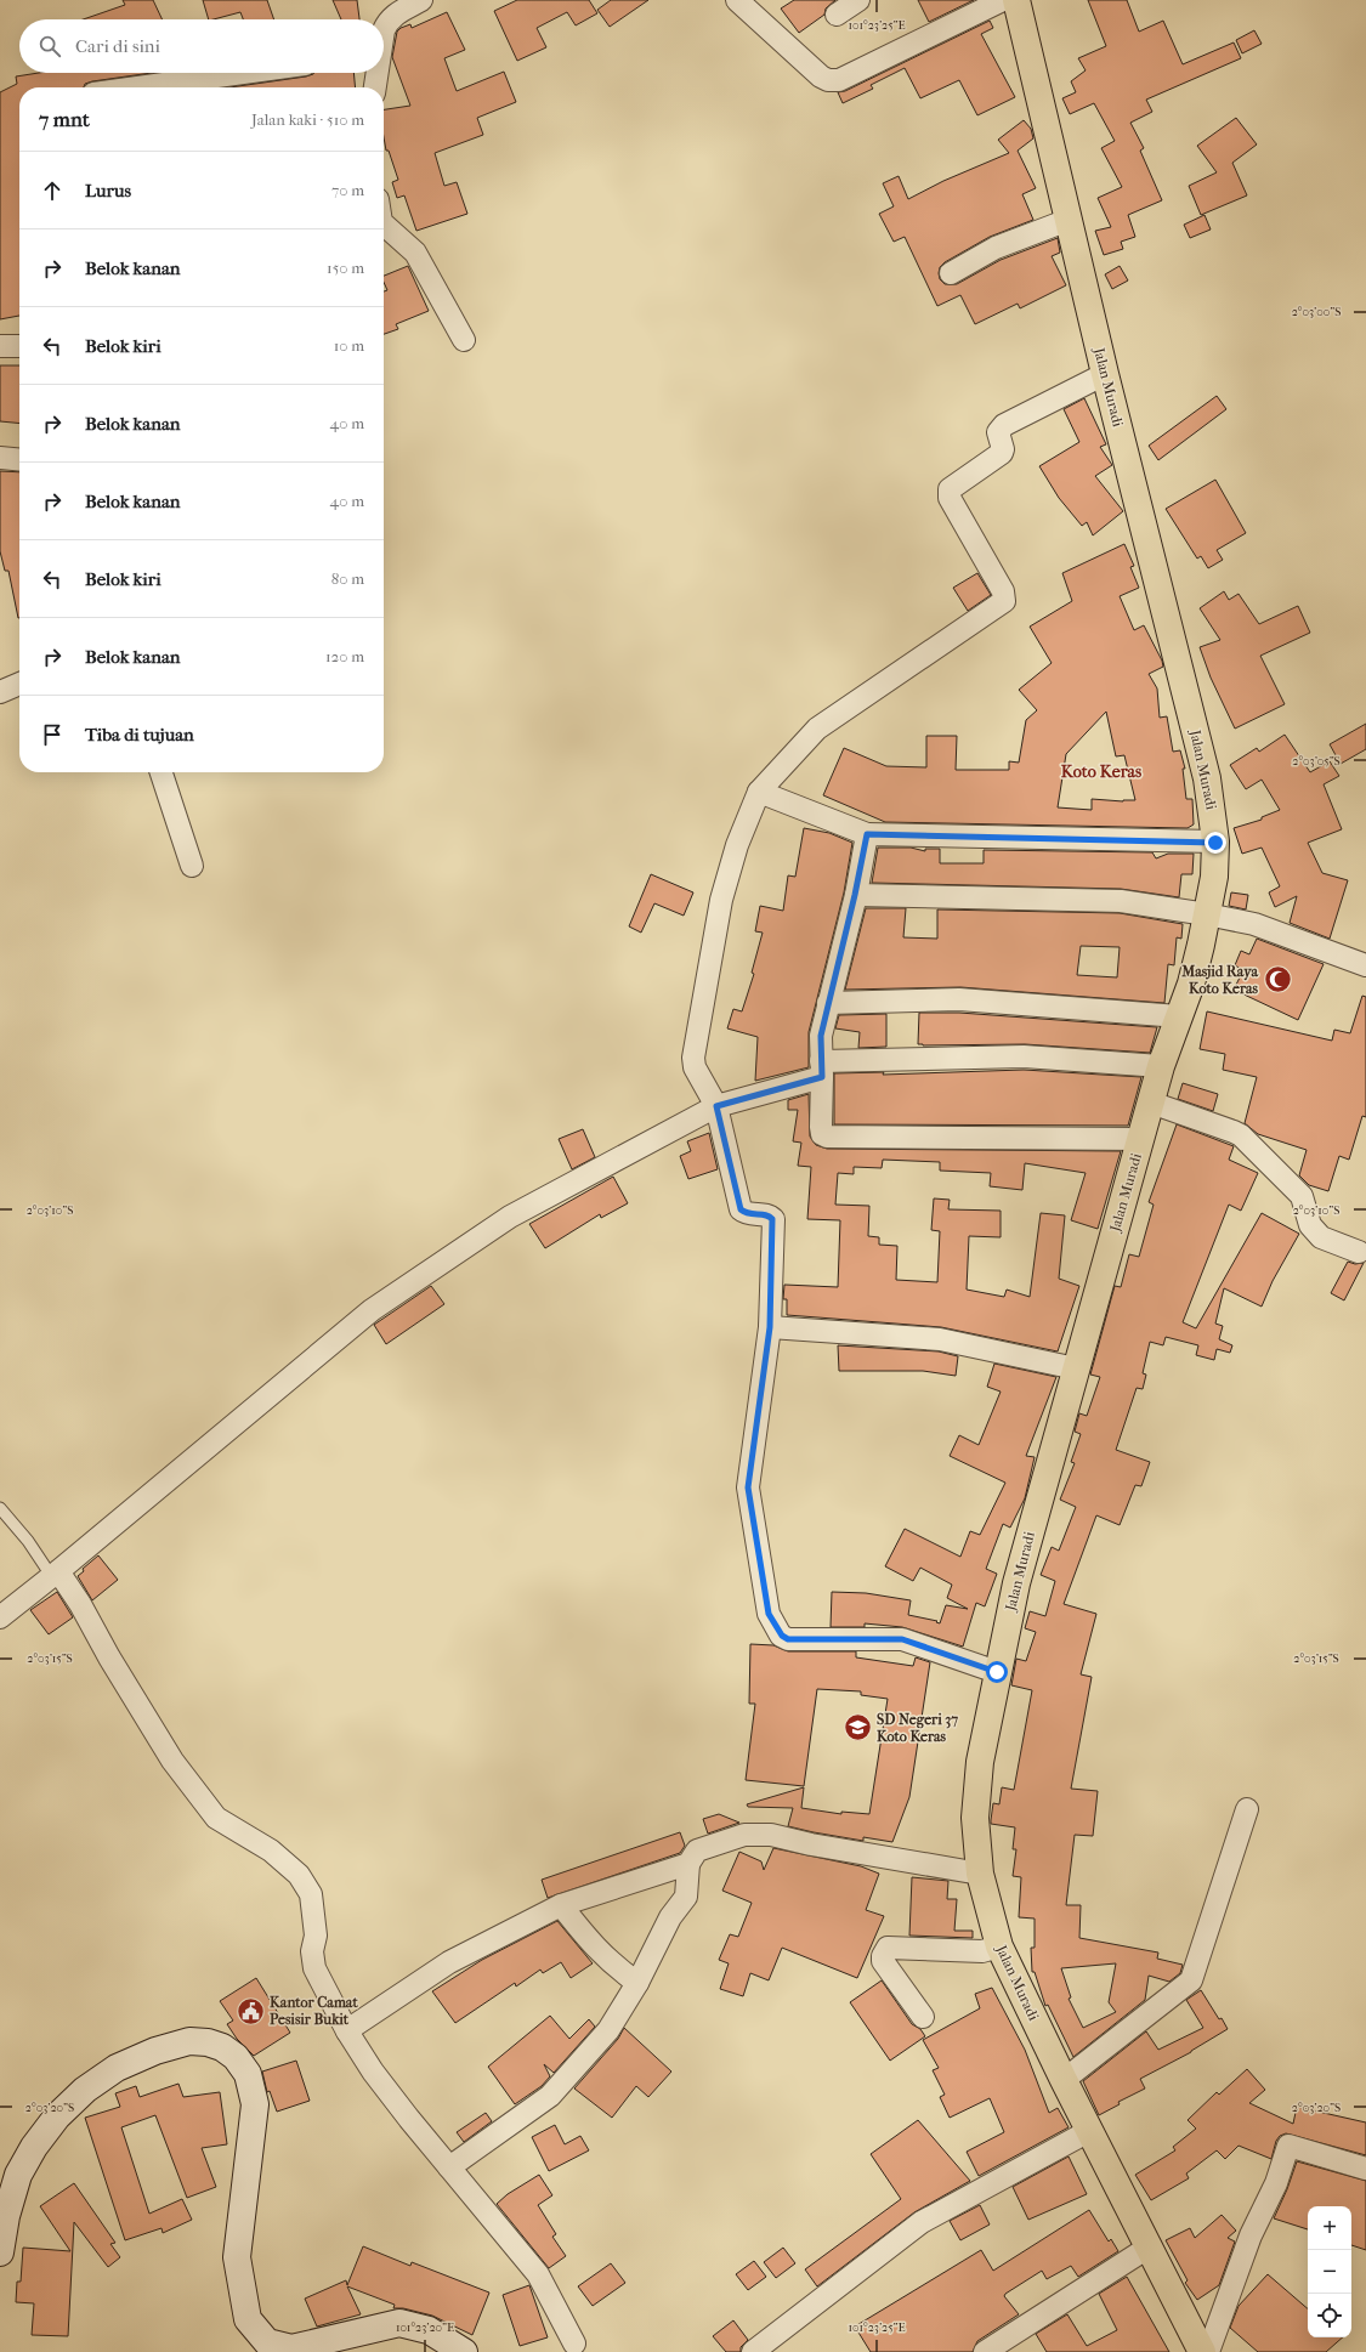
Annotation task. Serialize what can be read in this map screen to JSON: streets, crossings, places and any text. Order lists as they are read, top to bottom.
{
  "streets": {
    "highway": ["Jalan Muradi"]
  },
  "districts": ["Koto Keras"],
  "places": {
    "mosque": ["Masjid Raya Koto Keras"],
    "school or university": ["SD Negeri 37 Koto Keras"],
    "public building": ["Kantor Camat Pesisir Bukit"]
  },
  "page": {
    "search": "Cari di sini",
    "heading": ["7 mnt", "Jalan kaki · 510 m"],
    "list": [
      ["Lurus", "70 m"],
      ["Belok kanan", "150 m"],
      ["Belok kiri", "10 m"],
      ["Belok kanan", "40 m"],
      ["Belok kanan", "40 m"],
      ["Belok kiri", "80 m"],
      ["Belok kanan", "120 m"],
      "Tiba di tujuan"
    ],
    "map_buttons": ["+", "−"]
  },
  "coordinates": [
    "101°23'25\"E",
    "2°03'00\"S",
    "2°03'05\"S",
    "2°03'10\"S",
    "2°03'15\"S",
    "2°03'20\"S",
    "101°23'20\"E"
  ]
}
